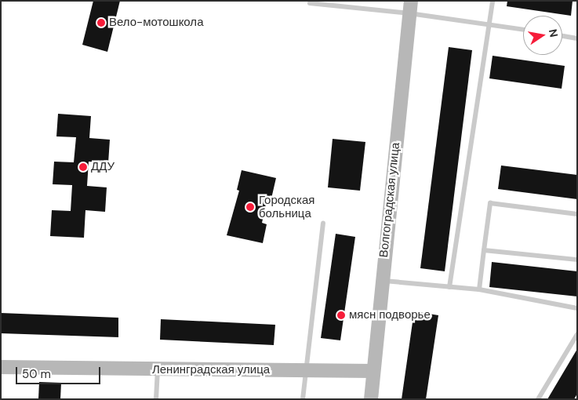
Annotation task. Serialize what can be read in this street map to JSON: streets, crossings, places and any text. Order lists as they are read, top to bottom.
{
  "streets": {
    "main road": ["Волгоградская улица", "Ленинградская улица"]
  },
  "crossings": [
    ["Волгоградская улица", "Ленинградская улица"]
  ],
  "places": [
    "Вело-мотошкола",
    "ДДУ",
    "Городская больница",
    "мясн подворье"
  ],
  "scale_bar": "50 m",
  "north": "right"
}
